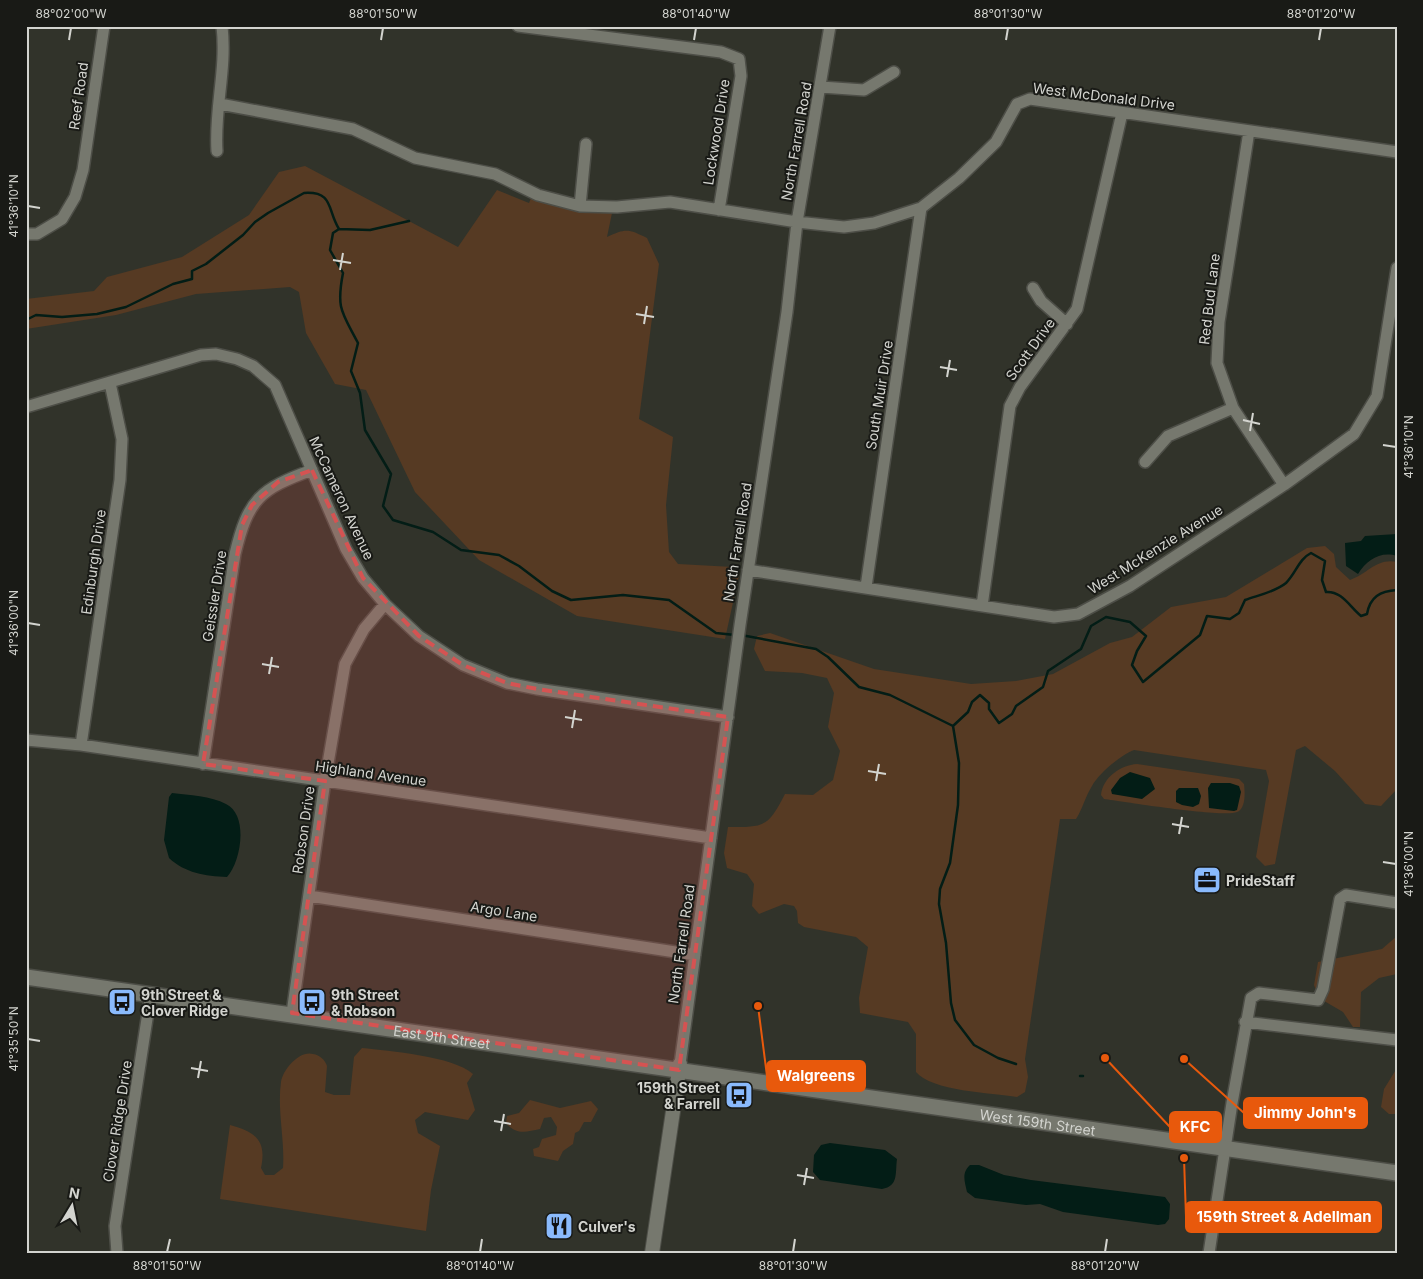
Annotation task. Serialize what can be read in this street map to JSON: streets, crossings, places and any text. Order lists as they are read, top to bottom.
{
  "streets": {
    "main road": ["East 9th Street", "West 159th Street"],
    "street": [
      "Reef Road",
      "West McDonald Drive",
      "Lockwood Drive",
      "North Farrell Road",
      "Red Bud Lane",
      "Scott Drive",
      "South Muir Drive",
      "McCameron Avenue",
      "West McKenzie Avenue",
      "Edinburgh Drive",
      "Geissler Drive",
      "Highland Avenue",
      "Robson Drive",
      "Argo Lane",
      "Clover Ridge Drive"
    ]
  },
  "crossings": [
    ["West McDonald Drive", "Lockwood Drive"],
    ["West McDonald Drive", "North Farrell Road"],
    ["West McDonald Drive", "Red Bud Lane"],
    ["West McDonald Drive", "Scott Drive"],
    ["West McDonald Drive", "South Muir Drive"],
    ["North Farrell Road", "McCameron Avenue"],
    ["North Farrell Road", "West McKenzie Avenue"],
    ["North Farrell Road", "Highland Avenue"],
    ["North Farrell Road", "Argo Lane"],
    ["North Farrell Road", "East 9th Street"],
    ["North Farrell Road", "West 159th Street"],
    ["Red Bud Lane", "West McKenzie Avenue"],
    ["Scott Drive", "West McKenzie Avenue"],
    ["South Muir Drive", "West McKenzie Avenue"],
    ["McCameron Avenue", "Edinburgh Drive"],
    ["McCameron Avenue", "Geissler Drive"],
    ["McCameron Avenue", "Robson Drive"],
    ["Edinburgh Drive", "Highland Avenue"],
    ["Geissler Drive", "Highland Avenue"],
    ["Highland Avenue", "Robson Drive"],
    ["Robson Drive", "Argo Lane"],
    ["Robson Drive", "East 9th Street"],
    ["East 9th Street", "Clover Ridge Drive"],
    ["East 9th Street", "West 159th Street"]
  ],
  "places": {
    "office": ["PrideStaff"],
    "bus stop": ["9th Street & Clover Ridge", "9th Street & Robson", "159th Street & Farrell"],
    "other": [
      "Walgreens",
      "KFC",
      "Jimmy John's",
      "159th Street & Adellman"
    ],
    "restaurant": ["Culver's"]
  },
  "north": "top",
  "coordinates": [
    "88°02'00\"W",
    "88°01'50\"W",
    "88°01'40\"W",
    "88°01'30\"W",
    "88°01'20\"W",
    "41°36'10\"N",
    "41°36'00\"N",
    "41°35'50\"N"
  ]
}
